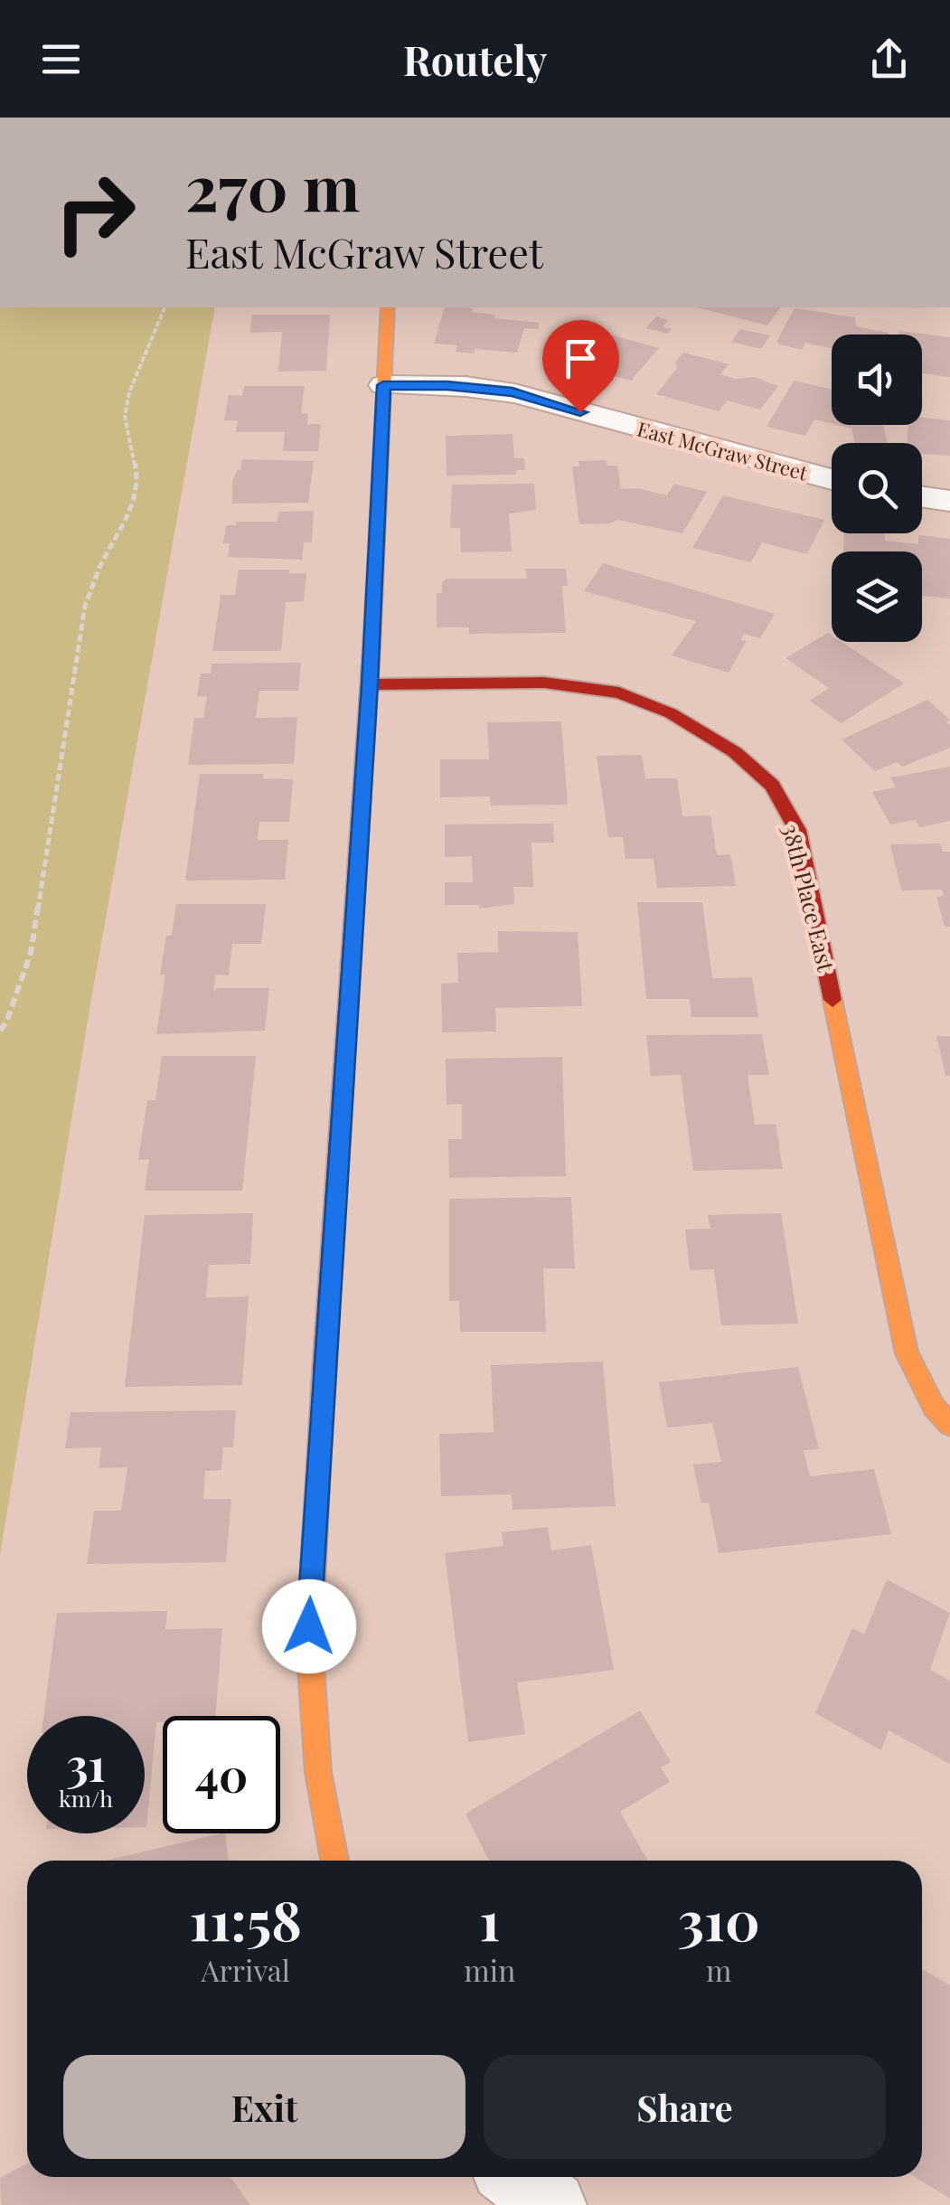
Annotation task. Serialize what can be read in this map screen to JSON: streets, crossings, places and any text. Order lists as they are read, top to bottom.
{
  "streets": {
    "street": ["East McGraw Street", "38th Place East"]
  },
  "page": {
    "header": "Routely",
    "turn": ["270 m", "East McGraw Street"],
    "speed": "31 km/h",
    "limit": "40",
    "eta": [
      "11:58",
      "Arrival",
      "1",
      "min",
      "310",
      "m"
    ],
    "buttons": ["Exit", "Share"]
  }
}
